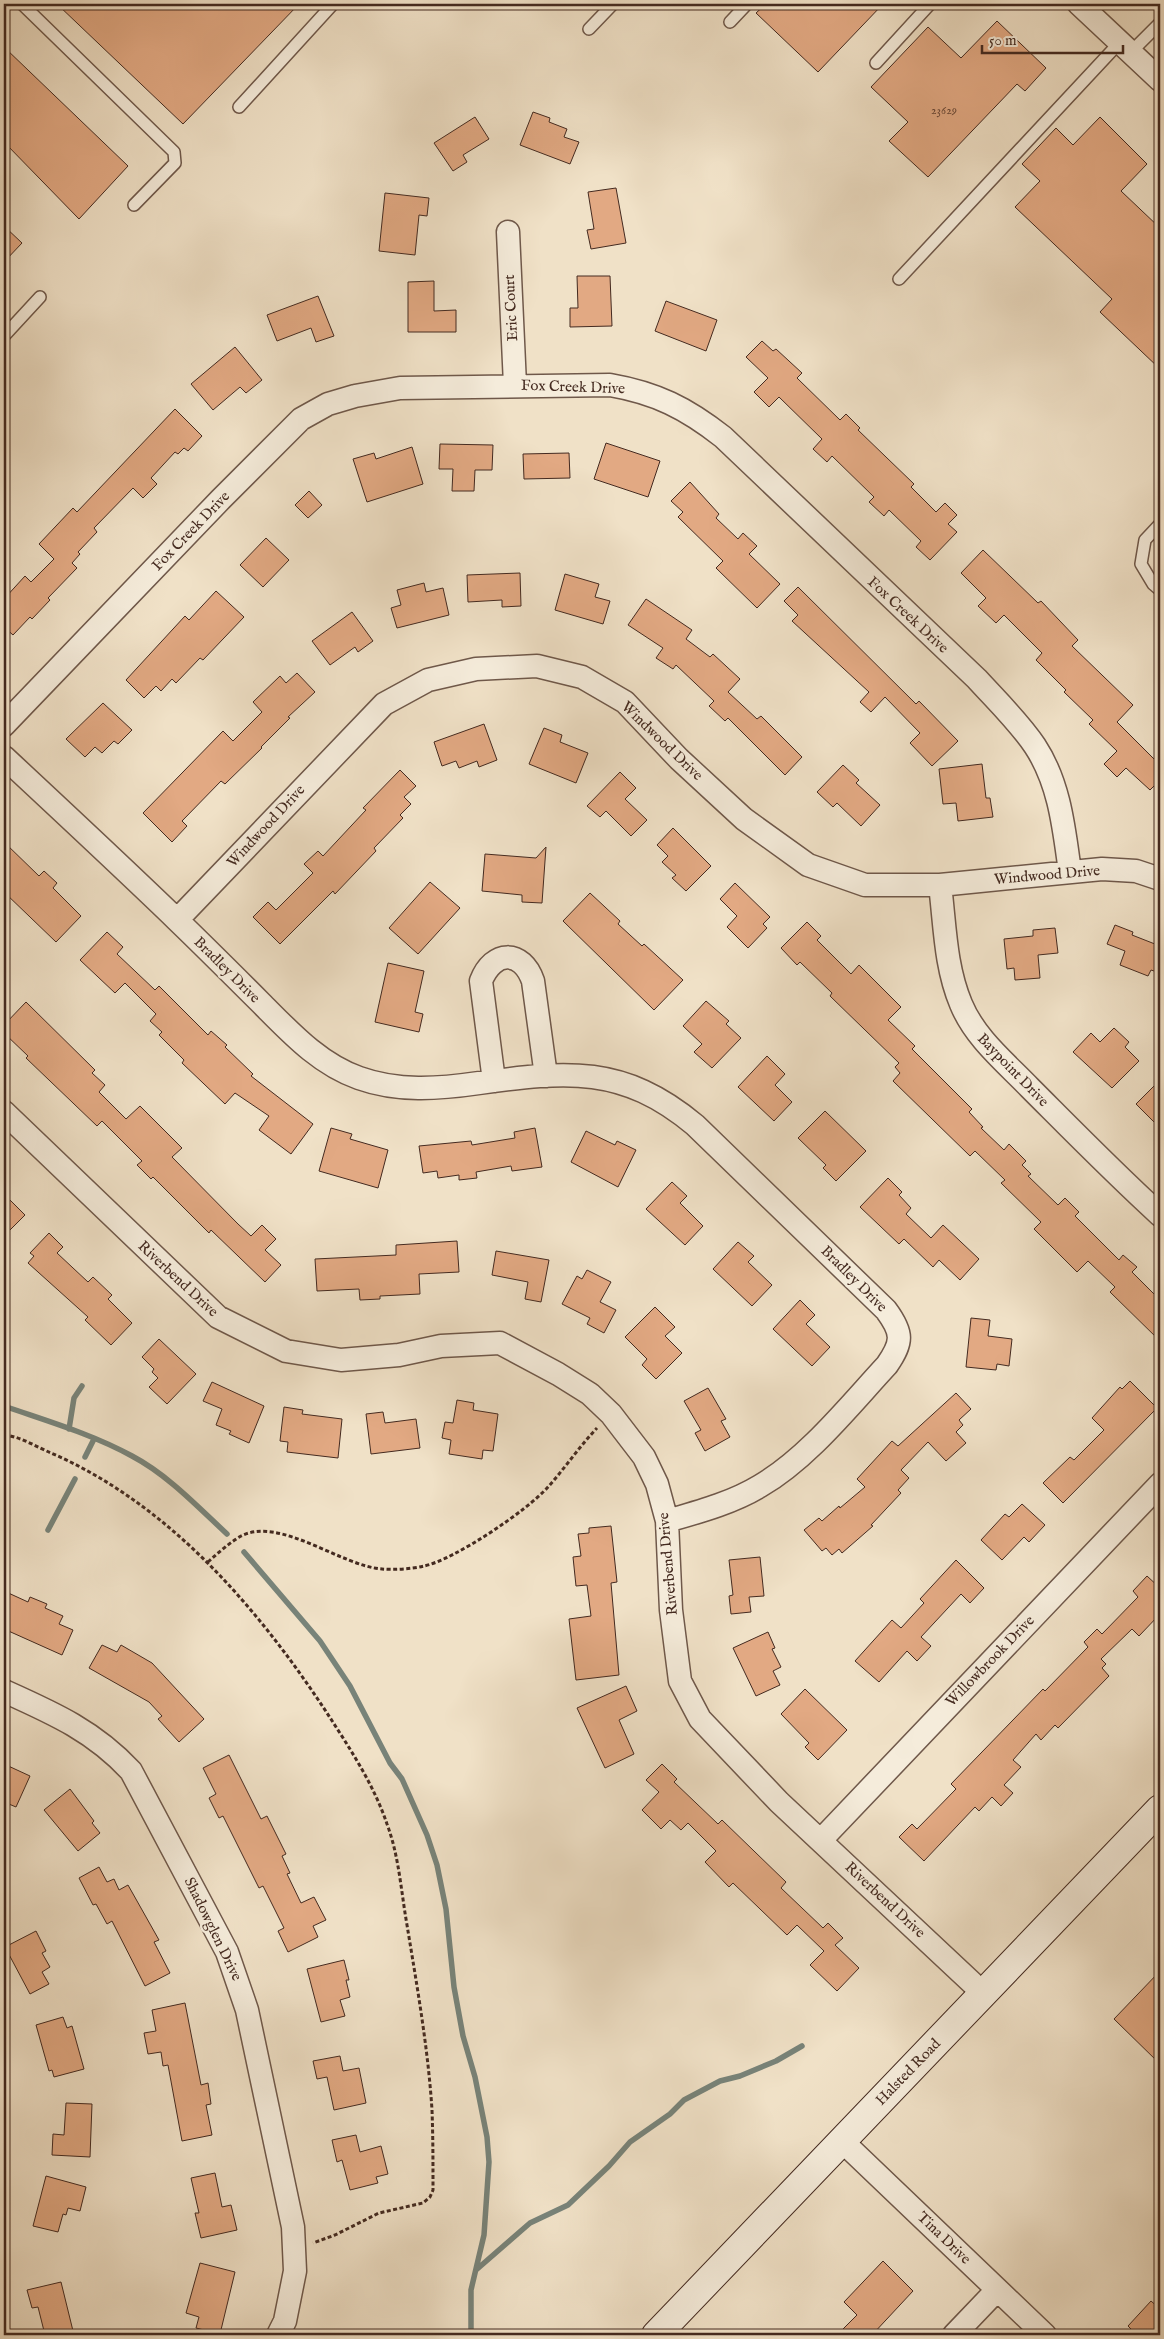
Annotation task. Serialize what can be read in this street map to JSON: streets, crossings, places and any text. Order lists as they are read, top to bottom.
{
  "streets": {
    "street": [
      "Eric Court",
      "Fox Creek Drive",
      "Windwood Drive",
      "Bradley Drive",
      "Baypoint Drive",
      "Riverbend Drive",
      "Willowbrook Drive",
      "Shadowglen Drive",
      "Halsted Road",
      "Tina Drive"
    ]
  },
  "crossings": [
    ["Eric Court", "Fox Creek Drive"],
    ["Fox Creek Drive", "Windwood Drive"],
    ["Windwood Drive", "Bradley Drive"],
    ["Windwood Drive", "Baypoint Drive"],
    ["Bradley Drive", "Riverbend Drive"],
    ["Riverbend Drive", "Willowbrook Drive"],
    ["Riverbend Drive", "Halsted Road"],
    ["Halsted Road", "Tina Drive"]
  ],
  "house_numbers": ["23629"],
  "scale_bar": "50 m"
}
